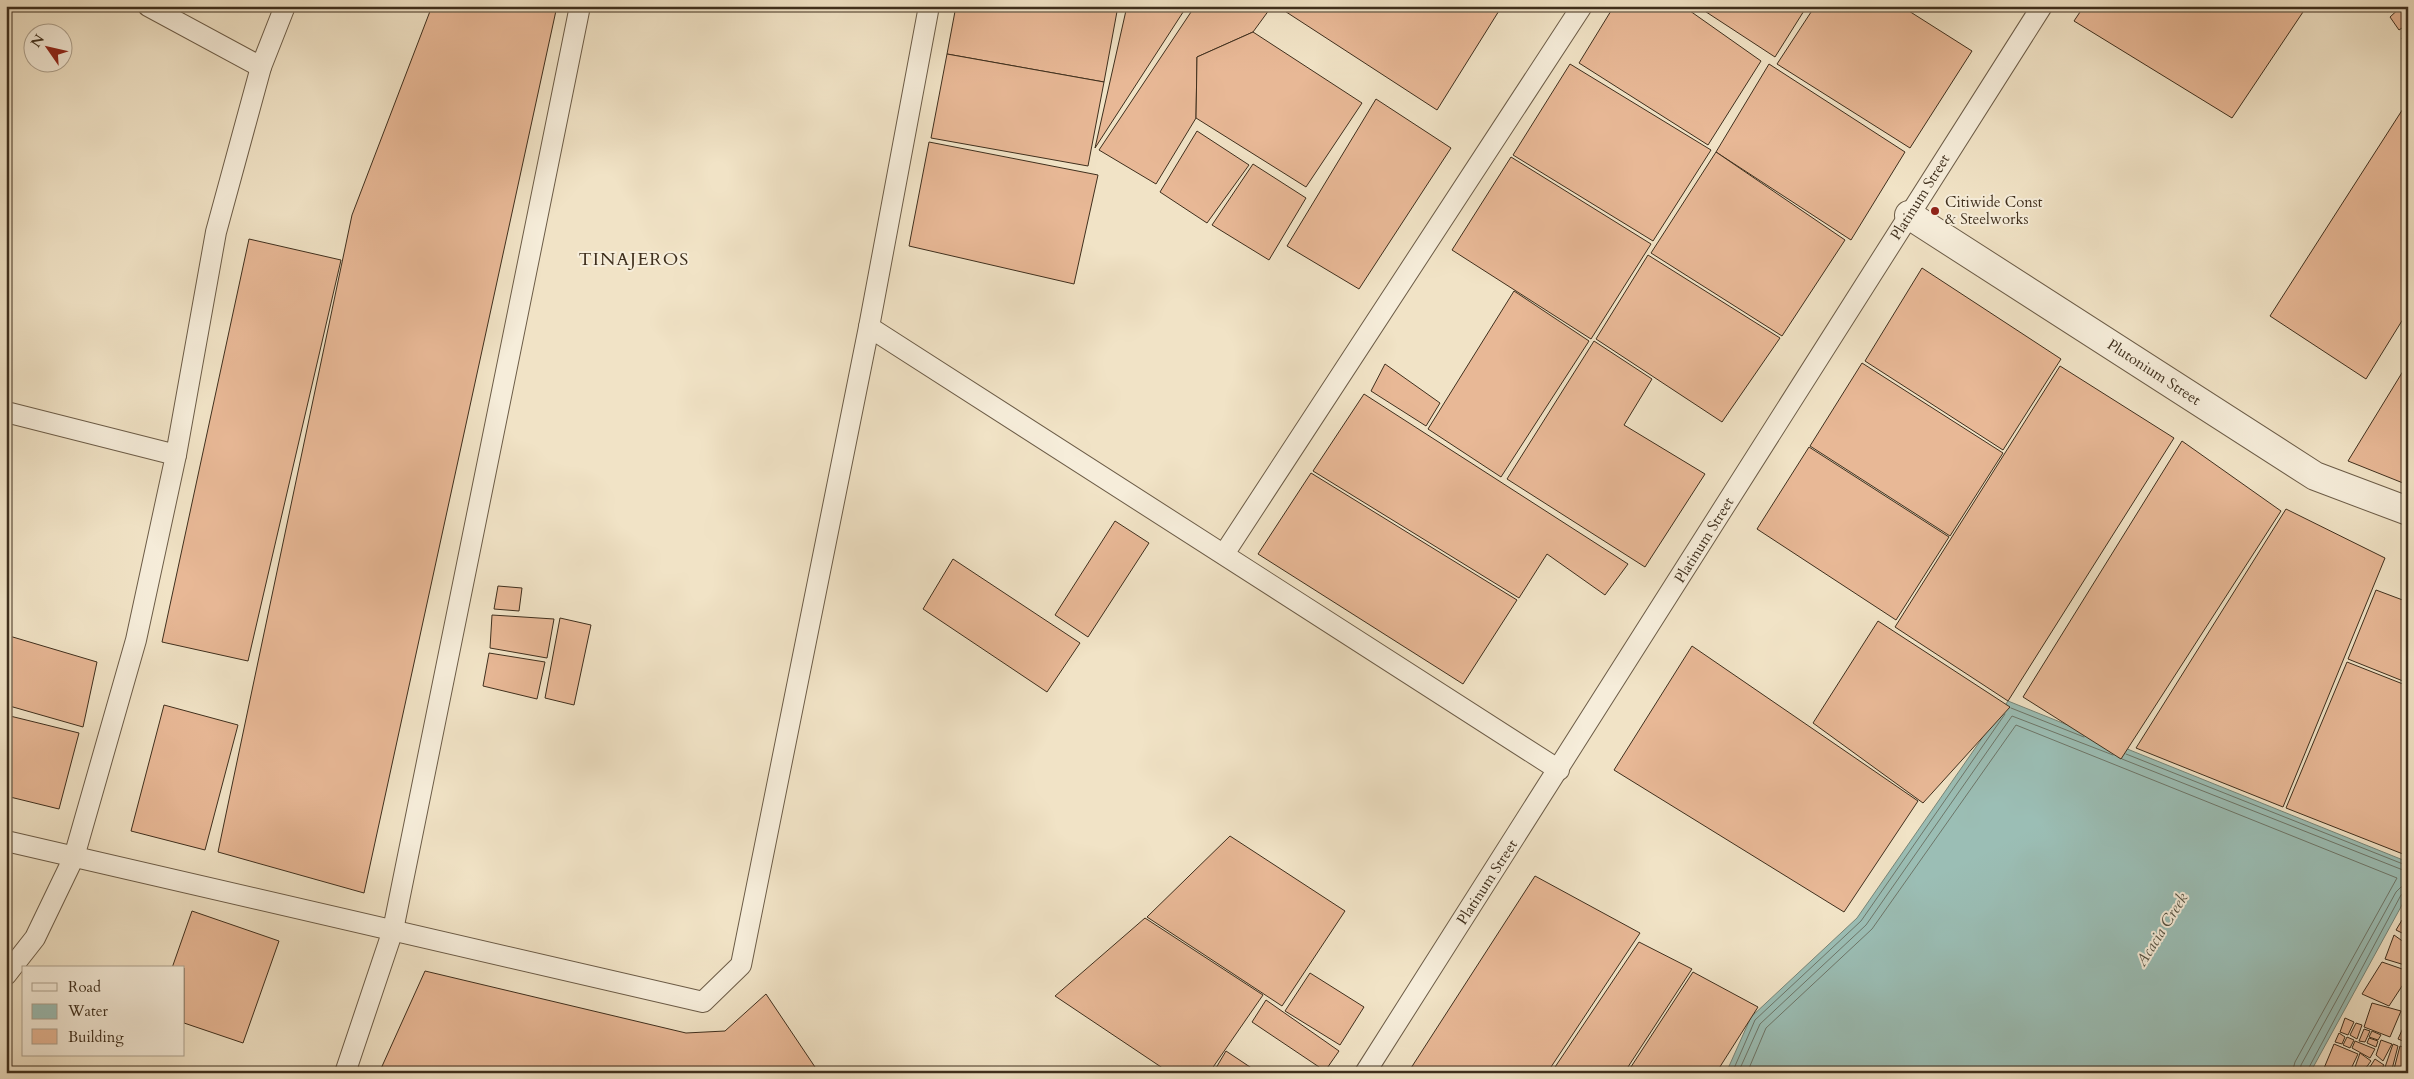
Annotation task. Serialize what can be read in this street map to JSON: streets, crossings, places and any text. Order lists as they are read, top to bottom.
{
  "streets": {
    "street": ["Plutonium Street"],
    "lane": ["Platinum Street"]
  },
  "crossings": [
    ["Platinum Street", "Plutonium Street"]
  ],
  "districts": ["TINAJEROS"],
  "water": ["Acacia Creek"],
  "places": ["Citiwide Const & Steelworks"],
  "legend": ["Road", "Water", "Building"],
  "north": "top left"
}
